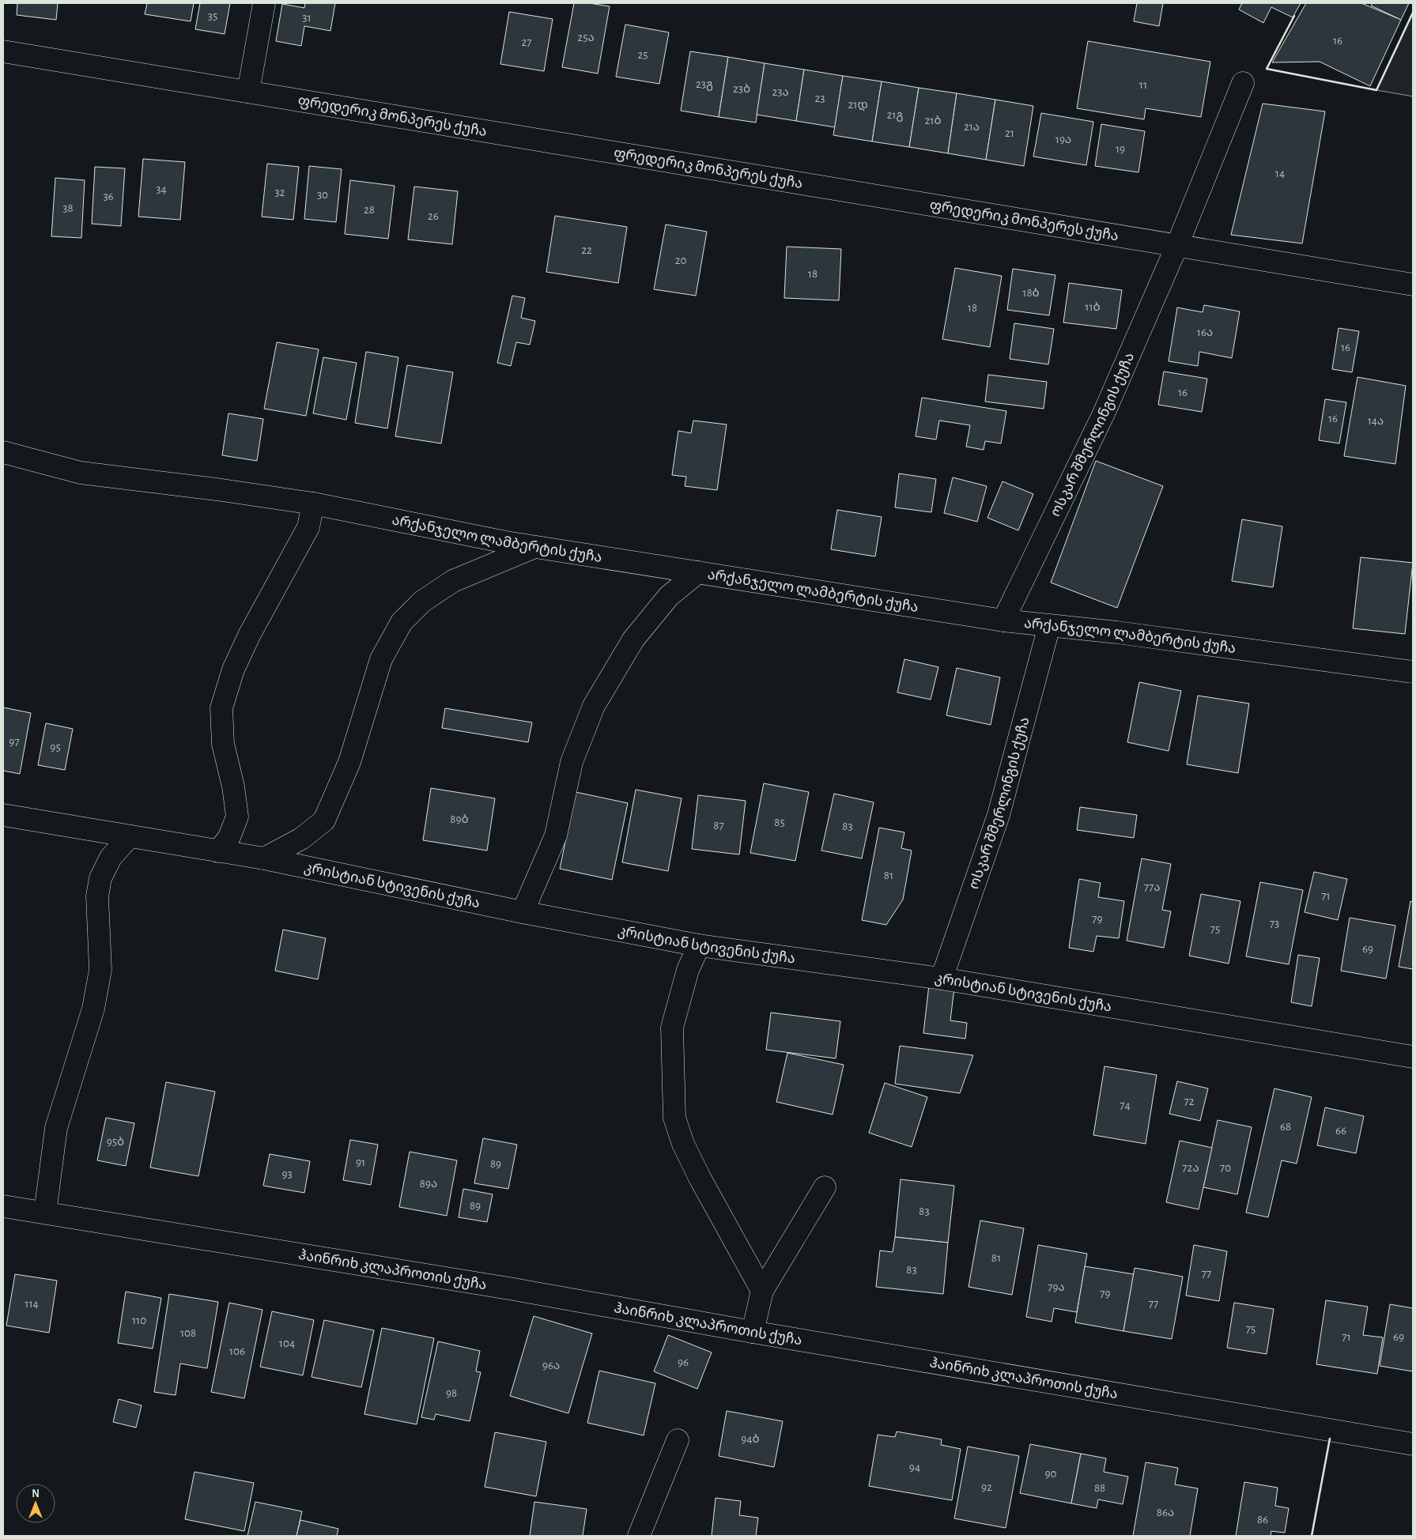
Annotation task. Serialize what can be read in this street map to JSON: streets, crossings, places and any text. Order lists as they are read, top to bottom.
{
  "streets": {
    "street": [
      "ფრედერიკ მონპერეს ქუჩა",
      "ოსკარ შმერლინგის ქუჩა",
      "არქანჯელო ლამბერტის ქუჩა",
      "კრისტიან სტივენის ქუჩა",
      "ჰაინრიხ კლაპროთის ქუჩა"
    ]
  },
  "crossings": [
    ["ფრედერიკ მონპერეს ქუჩა", "ოსკარ შმერლინგის ქუჩა"],
    ["ოსკარ შმერლინგის ქუჩა", "არქანჯელო ლამბერტის ქუჩა"],
    ["ოსკარ შმერლინგის ქუჩა", "კრისტიან სტივენის ქუჩა"]
  ],
  "house_numbers": [
    "35",
    "31",
    "25ა",
    "16",
    "27",
    "25",
    "23გ",
    "11",
    "23ბ",
    "23ა",
    "23",
    "21დ",
    "21გ",
    "21ბ",
    "21ა",
    "21",
    "19ა",
    "19",
    "14",
    "34",
    "32",
    "30",
    "36",
    "38",
    "28",
    "26",
    "22",
    "20",
    "18",
    "18ბ",
    "11ბ",
    "18",
    "16ა",
    "16",
    "16",
    "16",
    "14ა",
    "97",
    "95",
    "89ბ",
    "85",
    "87",
    "83",
    "81",
    "77ა",
    "71",
    "79",
    "73",
    "75",
    "69",
    "72",
    "74",
    "68",
    "66",
    "95ბ",
    "91",
    "89",
    "72ა",
    "70",
    "93",
    "89ა",
    "89",
    "83",
    "81",
    "83",
    "77",
    "79ა",
    "79",
    "114",
    "77",
    "110",
    "75",
    "108",
    "71",
    "69",
    "104",
    "106",
    "96",
    "96ა",
    "98",
    "94ბ",
    "94",
    "90",
    "92",
    "88",
    "86ა",
    "86"
  ],
  "north": "top"
}
